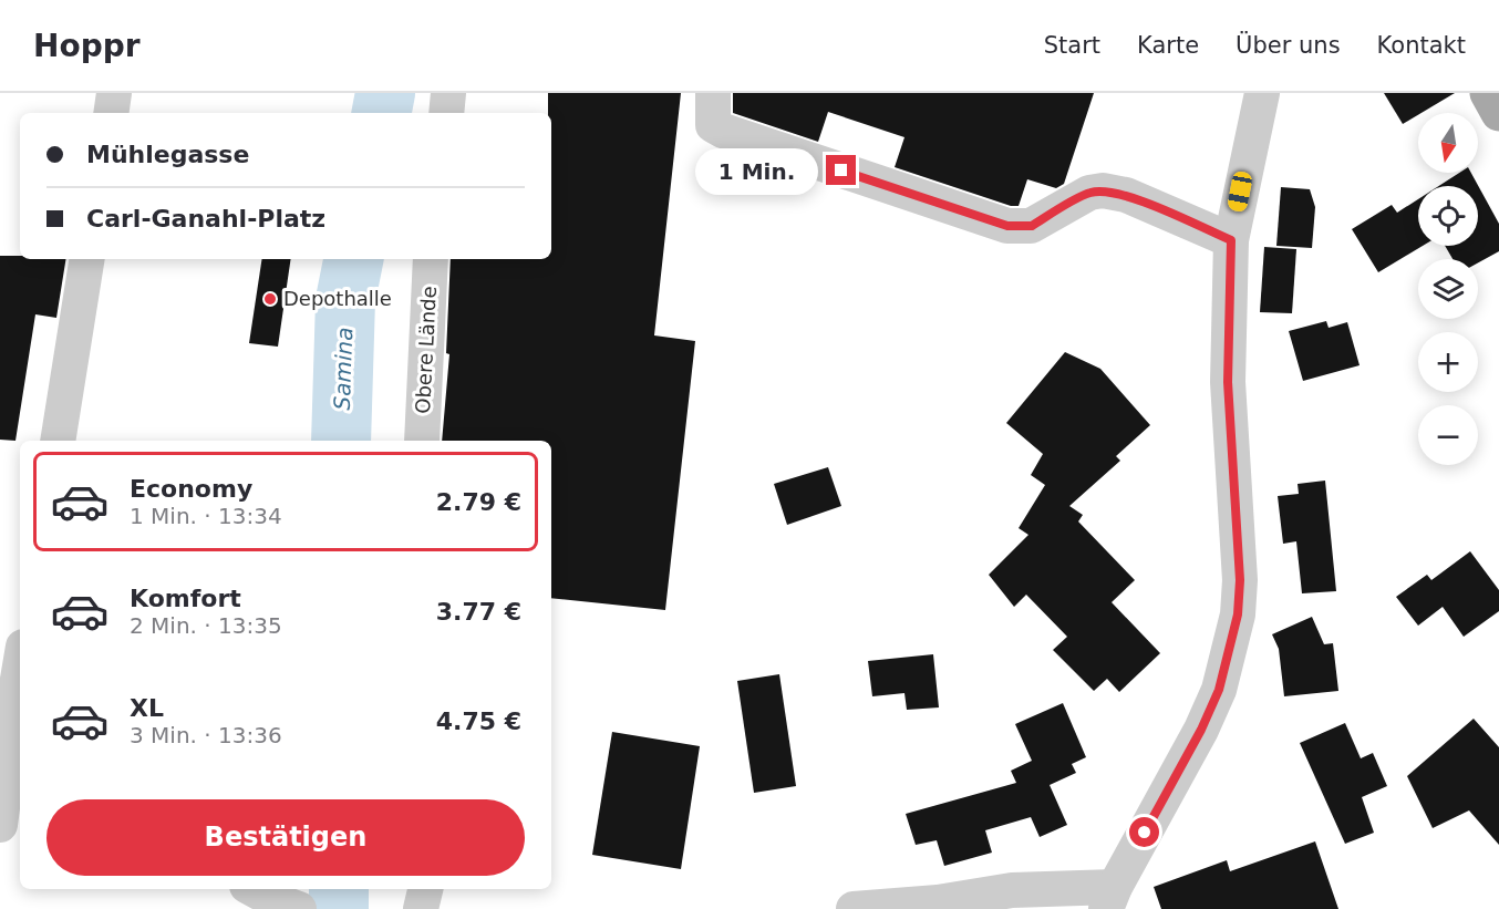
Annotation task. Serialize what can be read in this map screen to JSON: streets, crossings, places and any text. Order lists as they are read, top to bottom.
{
  "streets": {
    "street": ["Obere Lände"]
  },
  "water": ["Samina"],
  "places": ["Depothalle"],
  "north": "bottom",
  "page": {
    "header": "Hoppr",
    "nav": [
      "Start",
      "Karte",
      "Über uns",
      "Kontakt"
    ],
    "map_buttons": ["+", "−"],
    "banner": ["Mühlegasse", "Carl-Ganahl-Platz"],
    "bubble": "1 Min.",
    "list": [
      {
        "name": "Economy",
        "note": "1 Min. · 13:34",
        "value": "2.79 €"
      },
      {
        "name": "Komfort",
        "note": "2 Min. · 13:35",
        "value": "3.77 €"
      },
      {
        "name": "XL",
        "note": "3 Min. · 13:36",
        "value": "4.75 €"
      }
    ],
    "buttons": "Bestätigen"
  }
}
